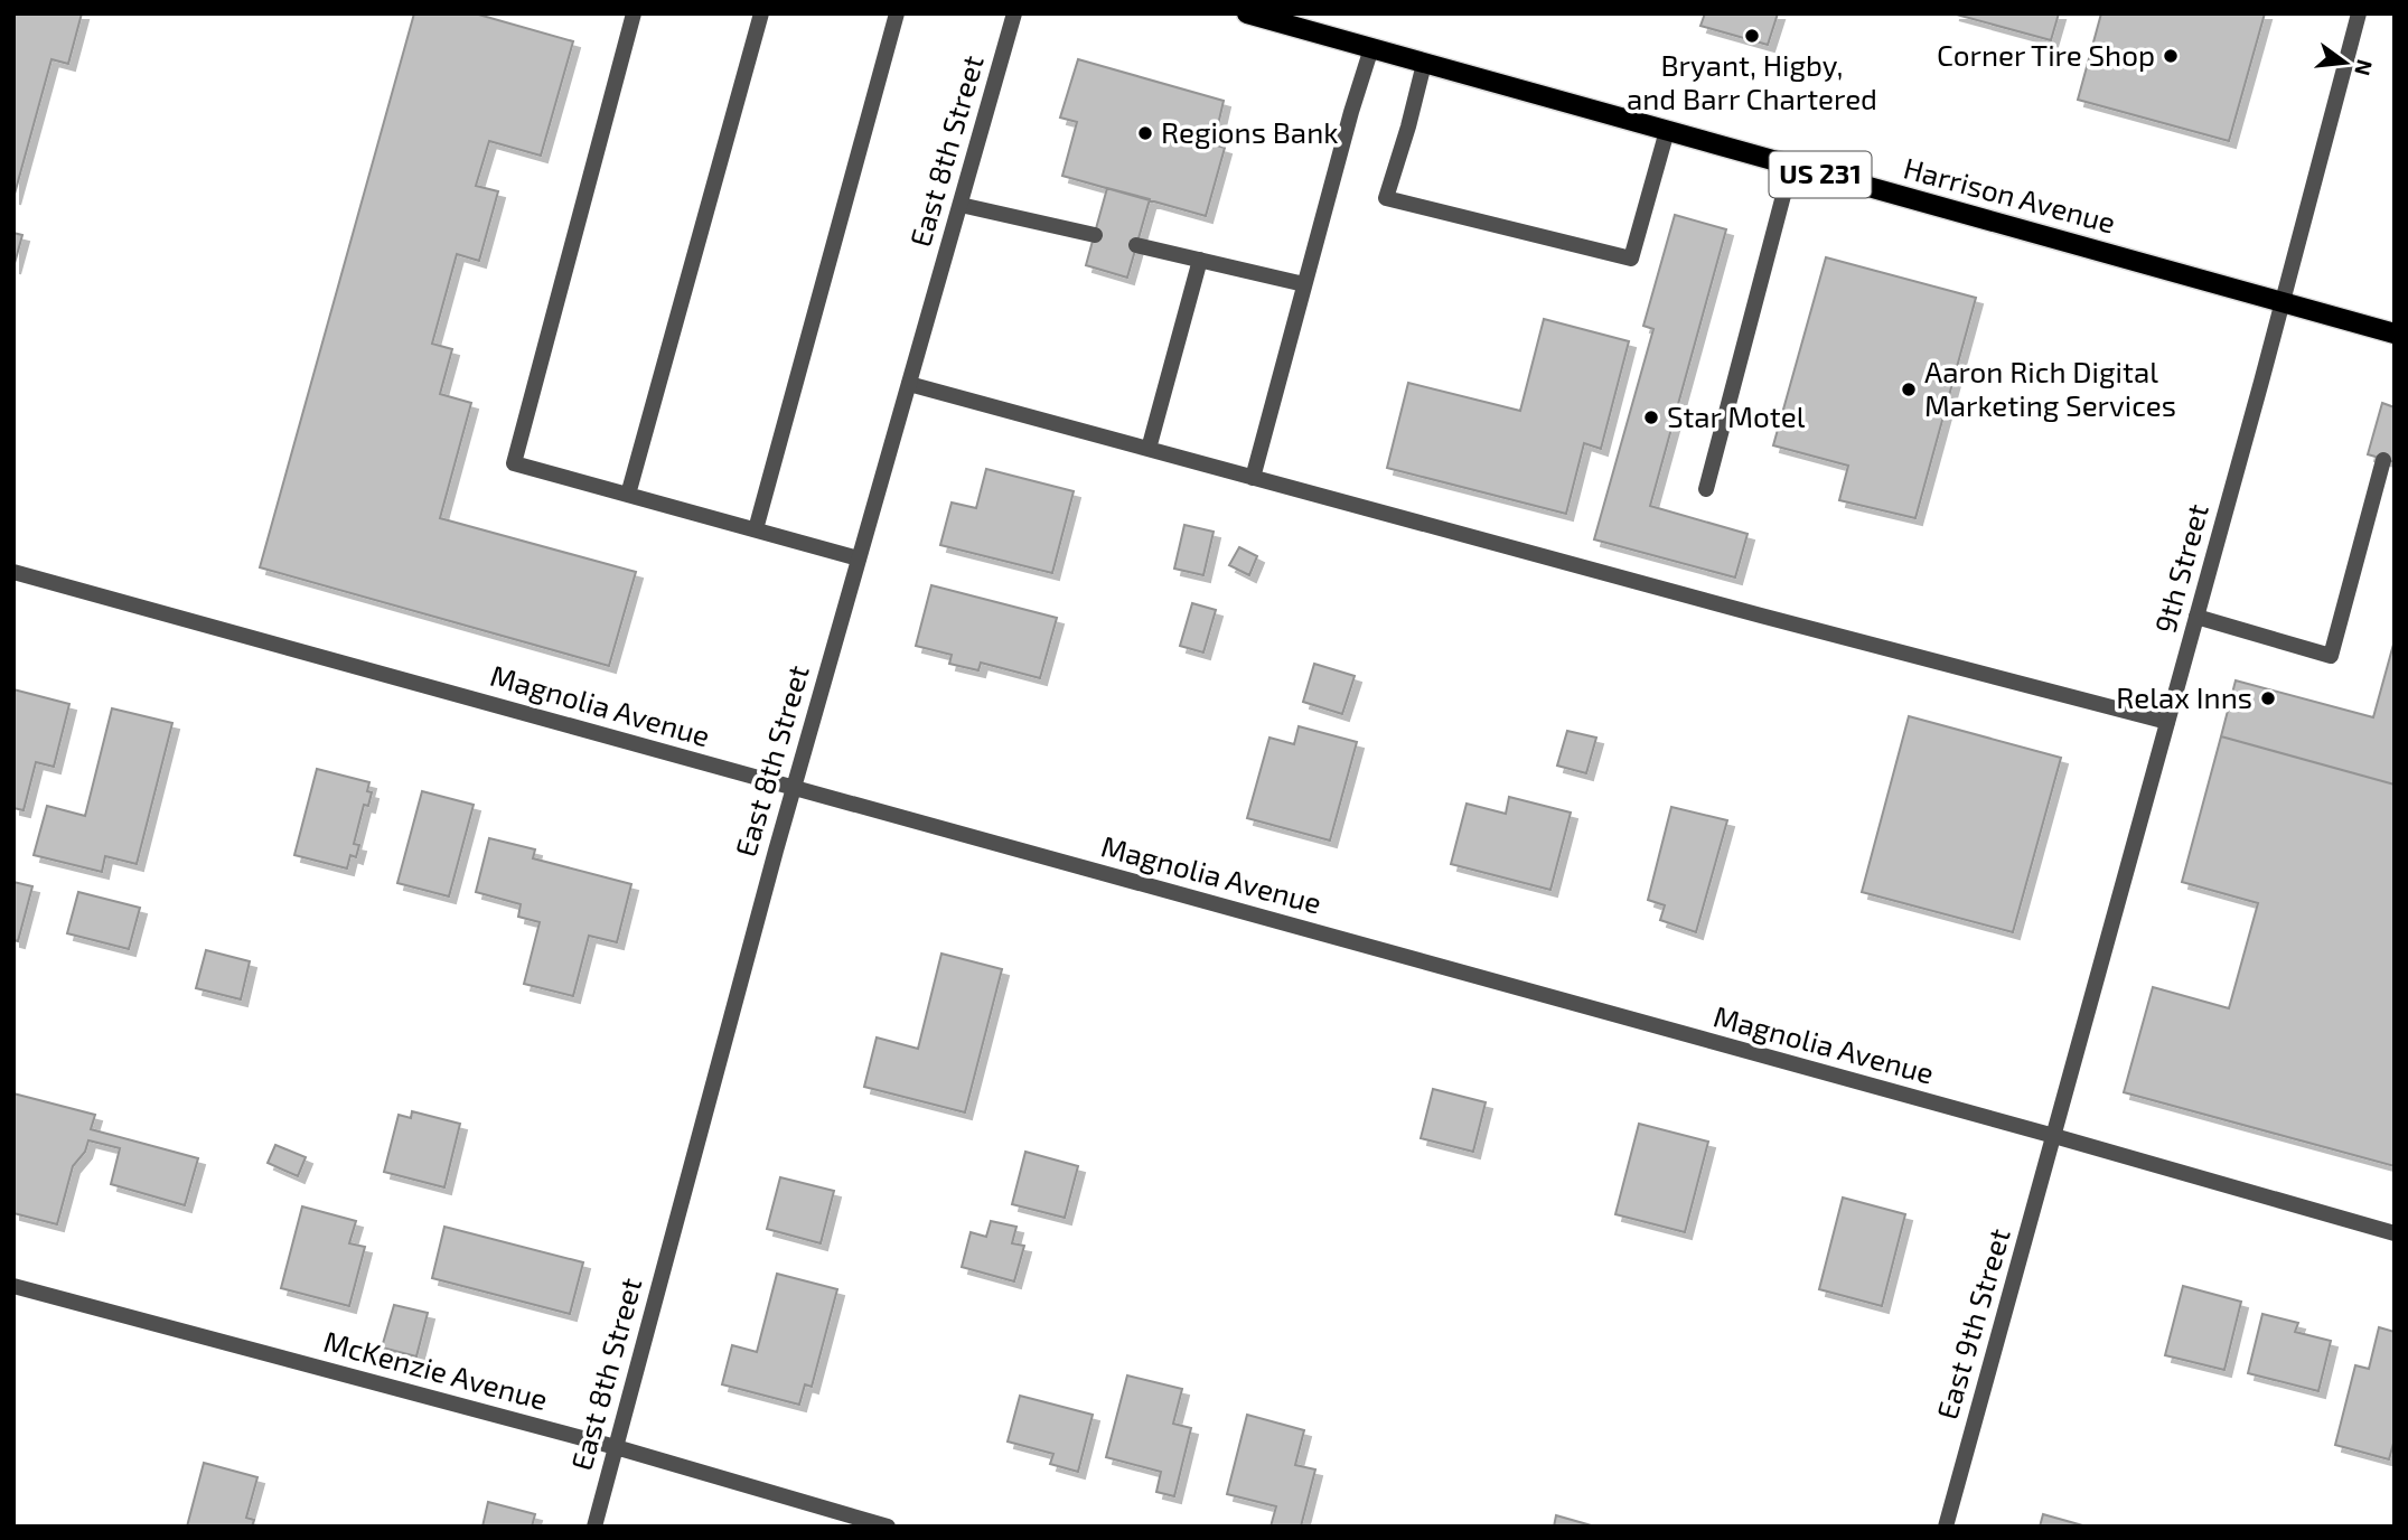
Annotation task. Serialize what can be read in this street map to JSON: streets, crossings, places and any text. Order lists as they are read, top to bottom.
{
  "streets": {
    "main road": ["US 231", "Harrison Avenue"],
    "street": [
      "East 8th Street",
      "9th Street",
      "Magnolia Avenue",
      "East 9th Street",
      "McKenzie Avenue"
    ]
  },
  "crossings": [
    ["East 8th Street", "Magnolia Avenue"],
    ["East 8th Street", "McKenzie Avenue"],
    ["Harrison Avenue", "9th Street"],
    ["9th Street", "Magnolia Avenue"],
    ["9th Street", "East 9th Street"],
    ["Magnolia Avenue", "East 9th Street"]
  ],
  "places": [
    "Bryant, Higby, and Barr Chartered",
    "Corner Tire Shop",
    "Regions Bank",
    "Aaron Rich Digital Marketing Services",
    "Star Motel",
    "Relax Inns"
  ],
  "north": "right"
}
